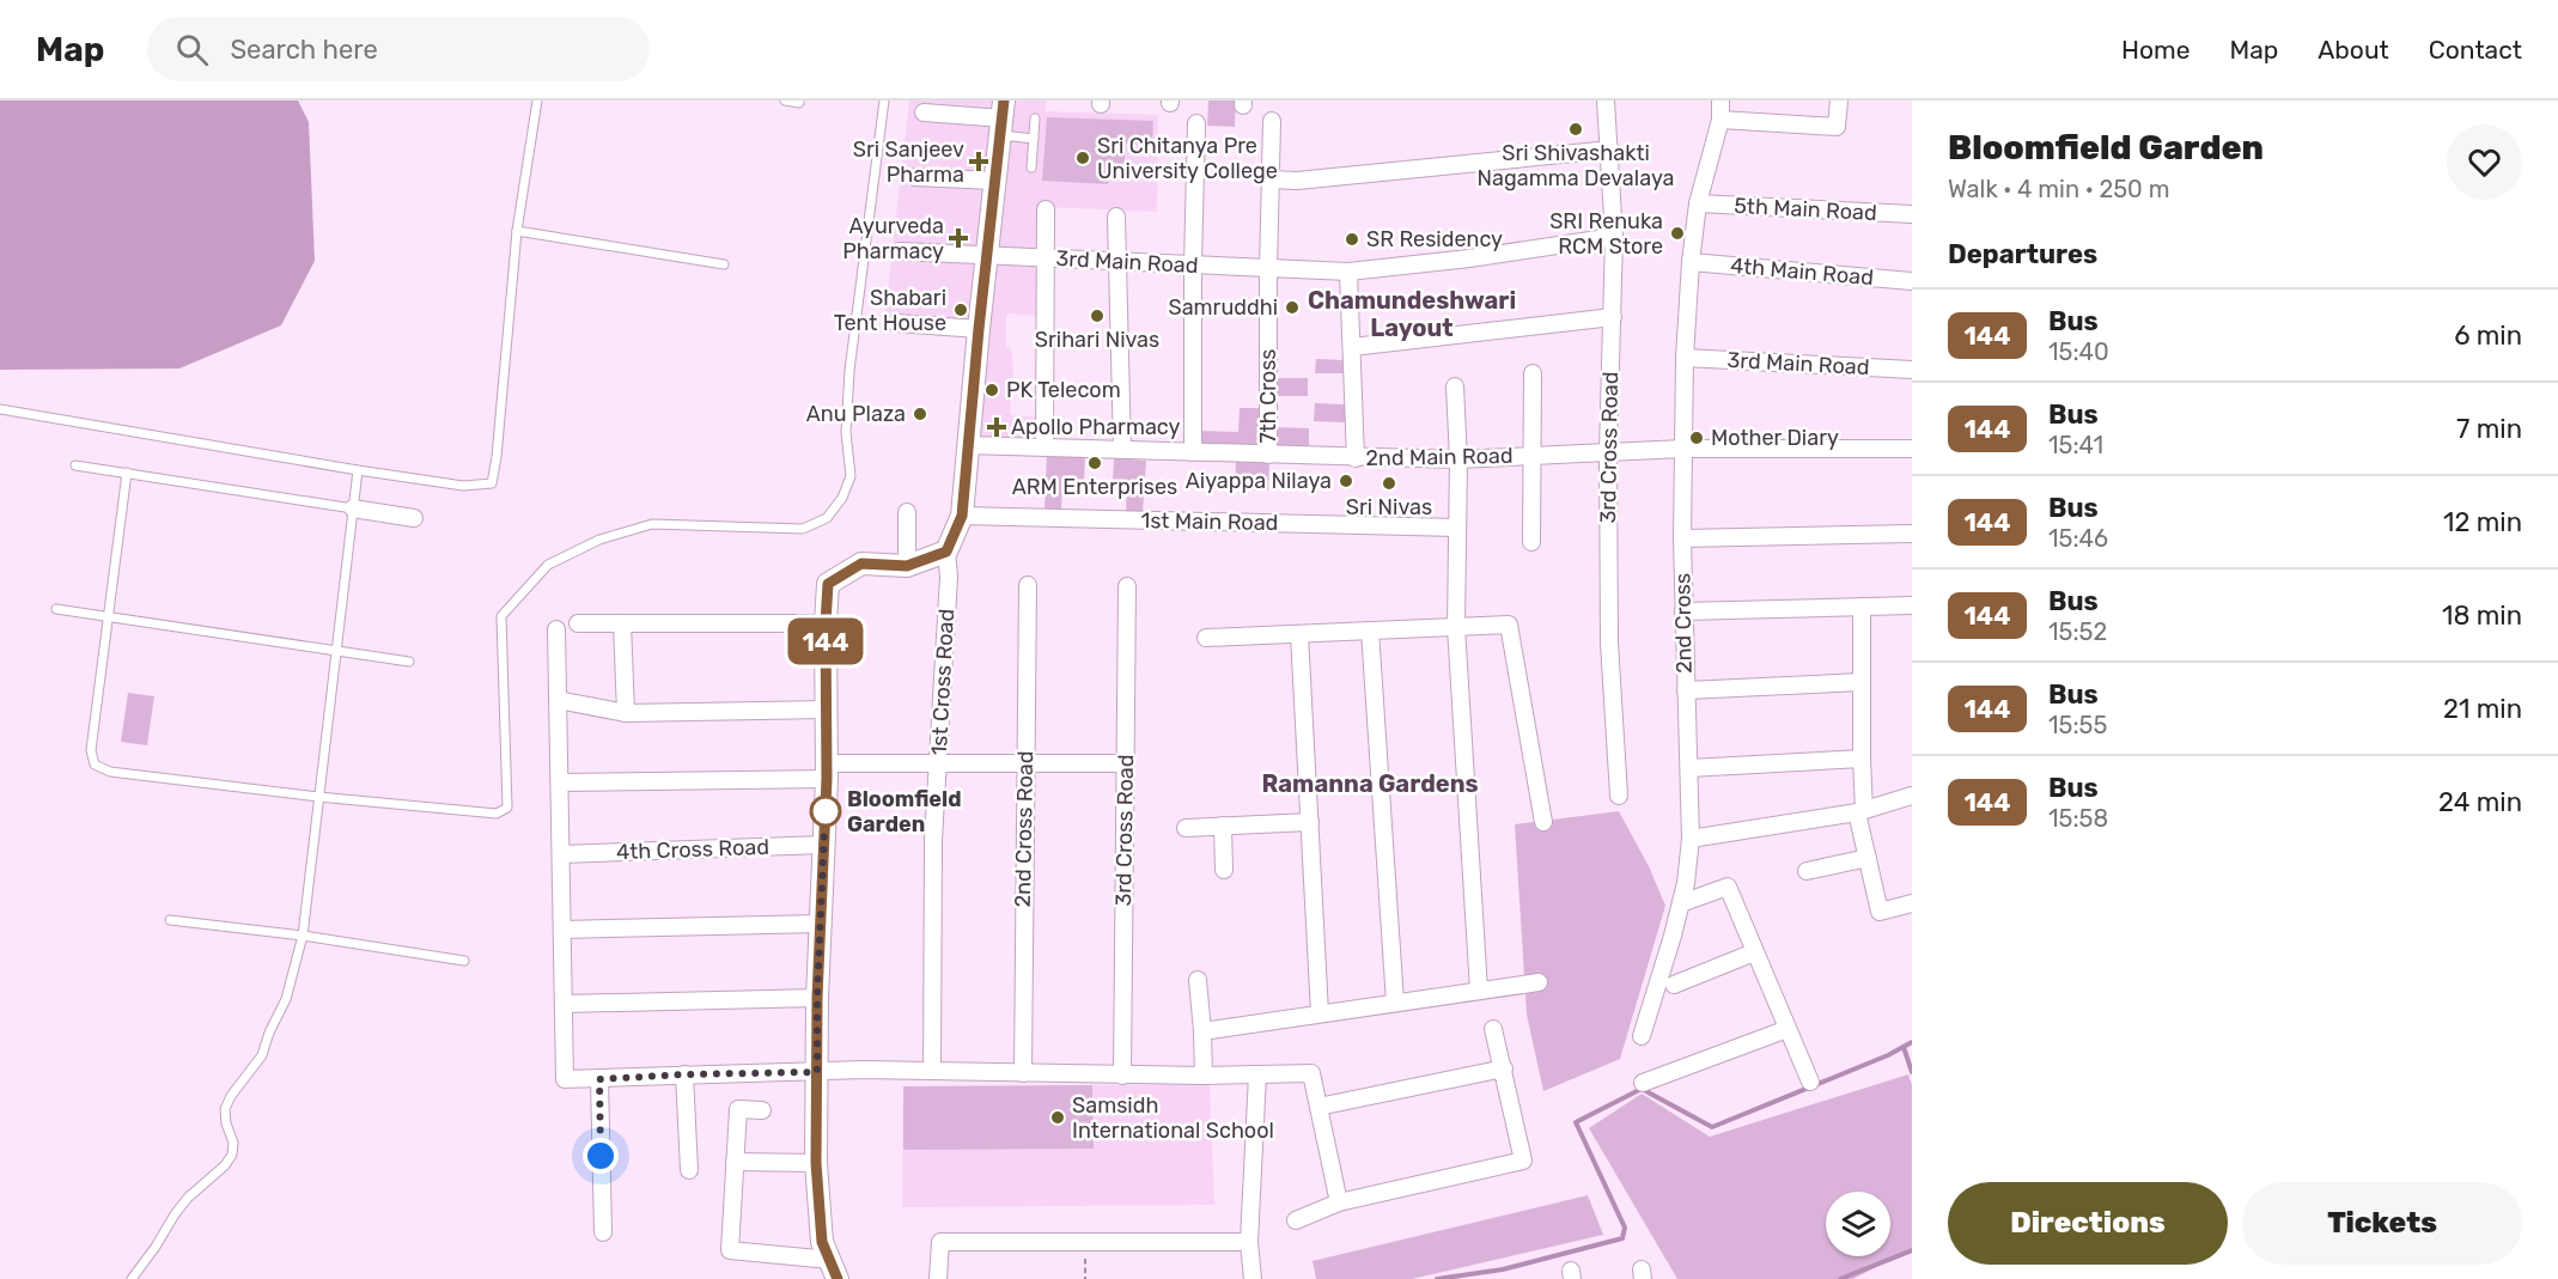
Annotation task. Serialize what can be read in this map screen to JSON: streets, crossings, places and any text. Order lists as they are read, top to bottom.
{
  "streets": {
    "street": [
      "5th Main Road",
      "3rd Main Road",
      "4th Main Road",
      "7th Cross",
      "3rd Cross Road",
      "2nd Main Road",
      "1st Main Road",
      "2nd Cross",
      "1st Cross Road",
      "2nd Cross Road",
      "4th Cross Road"
    ]
  },
  "crossings": [
    ["5th Main Road", "2nd Cross"],
    ["3rd Main Road", "7th Cross"],
    ["3rd Main Road", "3rd Cross Road"],
    ["3rd Main Road", "2nd Cross"],
    ["4th Main Road", "2nd Cross"],
    ["7th Cross", "2nd Main Road"],
    ["3rd Cross Road", "2nd Main Road"],
    ["2nd Main Road", "2nd Cross"]
  ],
  "districts": ["Chamundeshwari Layout", "Ramanna Gardens"],
  "places": {
    "other": [
      "Sri Shivashakti Nagamma Devalaya",
      "Sri Chitanya Pre University College",
      "SRI Renuka RCM Store",
      "SR Residency",
      "Samruddhi",
      "Shabari Tent House",
      "Srihari Nivas",
      "PK Telecom",
      "Anu Plaza",
      "Mother Diary",
      "ARM Enterprises",
      "Aiyappa Nilaya",
      "Sri Nivas",
      "Bloomfield Garden",
      "Samsidh International School"
    ],
    "health": ["Sri Sanjeev Pharma", "Ayurveda Pharmacy", "Apollo Pharmacy"]
  },
  "lines": ["bus line 144"],
  "page": {
    "header": "Map",
    "search": "Search here",
    "nav": [
      "Home",
      "Map",
      "About",
      "Contact"
    ],
    "on_map": "144",
    "heading": [
      ["Bloomfield Garden", "Walk · 4 min · 250 m"],
      "Departures"
    ],
    "list": [
      {
        "mark": "144",
        "name": "Bus",
        "note": "15:40",
        "value": "6 min"
      },
      {
        "mark": "144",
        "name": "Bus",
        "note": "15:41",
        "value": "7 min"
      },
      {
        "mark": "144",
        "name": "Bus",
        "note": "15:46",
        "value": "12 min"
      },
      {
        "mark": "144",
        "name": "Bus",
        "note": "15:52",
        "value": "18 min"
      },
      {
        "mark": "144",
        "name": "Bus",
        "note": "15:55",
        "value": "21 min"
      },
      {
        "mark": "144",
        "name": "Bus",
        "note": "15:58",
        "value": "24 min"
      }
    ],
    "buttons": ["Directions", "Tickets"]
  }
}
